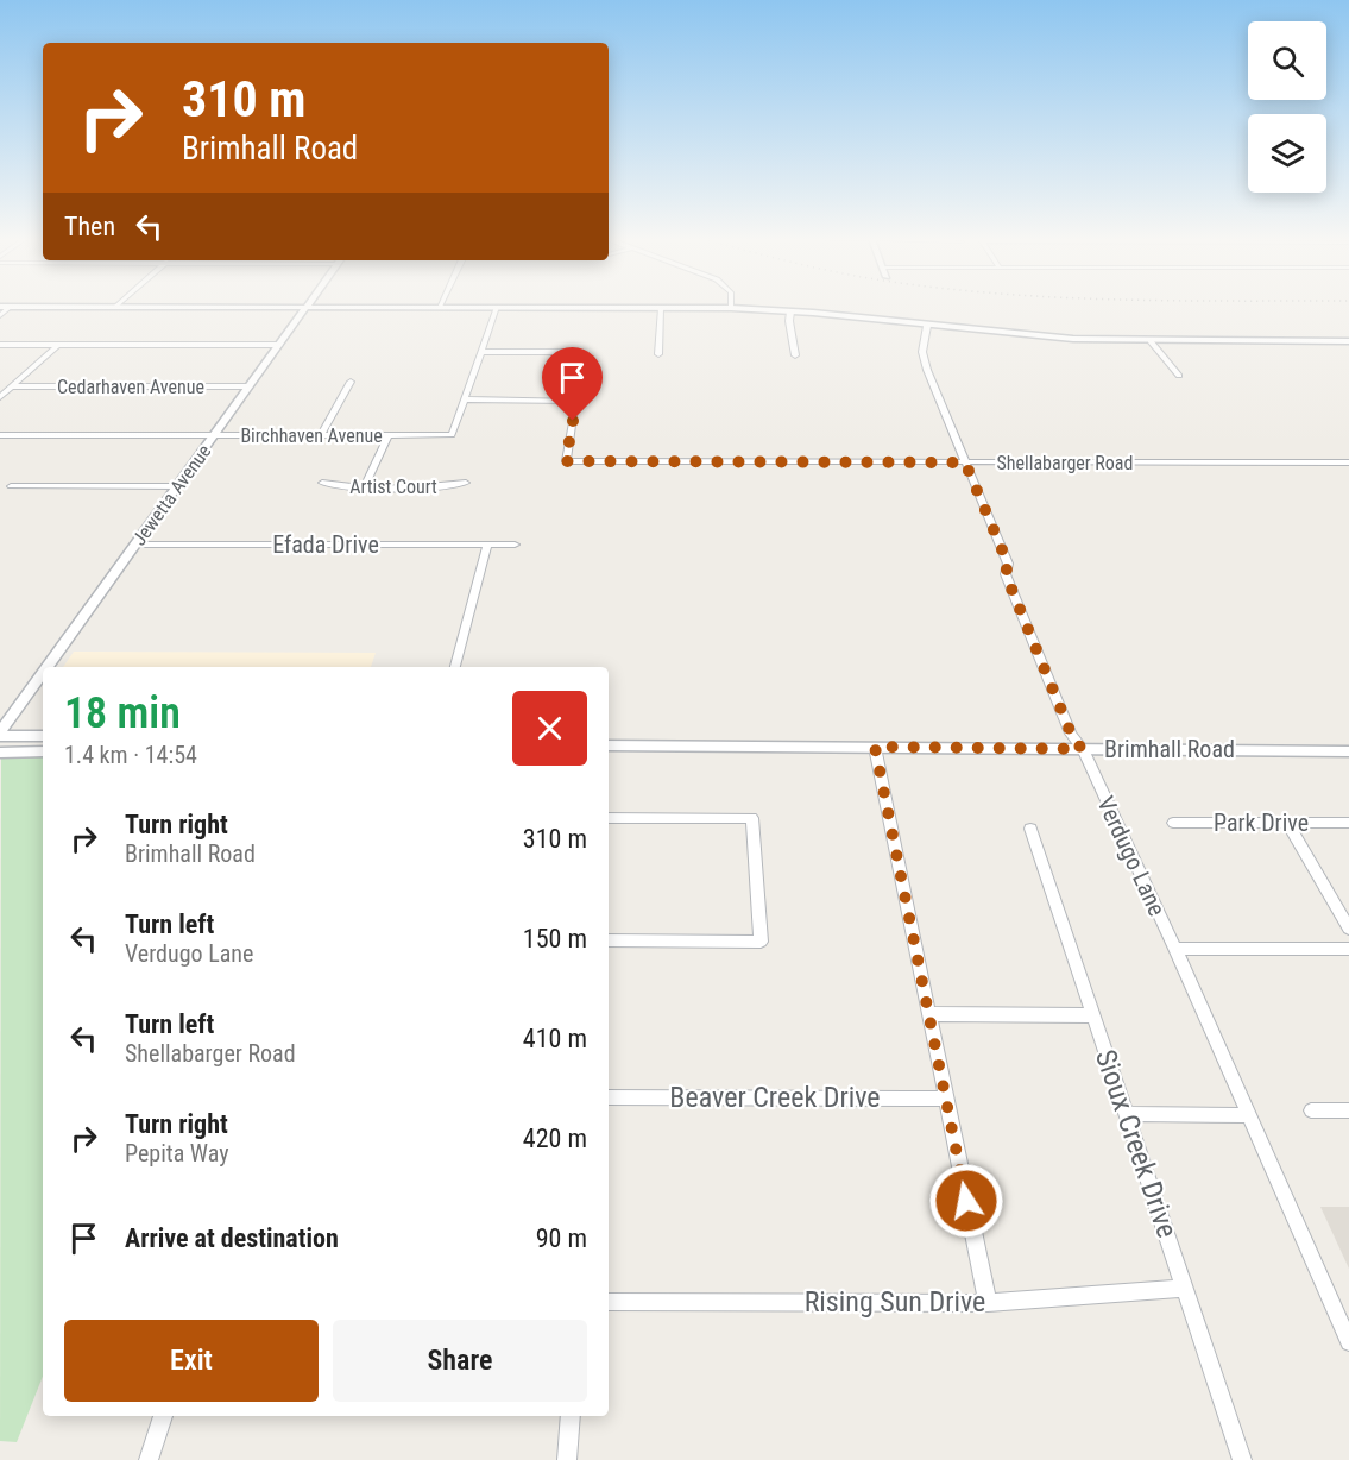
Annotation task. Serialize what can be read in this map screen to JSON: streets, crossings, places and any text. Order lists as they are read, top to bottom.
{
  "streets": {
    "street": [
      "Cedarhaven Avenue",
      "Birchhaven Avenue",
      "Shellabarger Road",
      "Artist Court",
      "Jewetta Avenue",
      "Efada Drive",
      "Brimhall Road",
      "Park Drive",
      "Verdugo Lane",
      "Beaver Creek Drive",
      "Sioux Creek Drive",
      "Rising Sun Drive"
    ]
  },
  "crossings": [
    ["Cedarhaven Avenue", "Jewetta Avenue"],
    ["Birchhaven Avenue", "Shellabarger Road"],
    ["Birchhaven Avenue", "Jewetta Avenue"],
    ["Shellabarger Road", "Verdugo Lane"],
    ["Jewetta Avenue", "Efada Drive"],
    ["Brimhall Road", "Verdugo Lane"],
    ["Sioux Creek Drive", "Rising Sun Drive"]
  ],
  "page": {
    "turn": ["310 m", "Brimhall Road"],
    "then": "Then",
    "heading": ["18 min", "1.4 km · 14:54"],
    "list": [
      {
        "name": "Turn right",
        "note": "Brimhall Road",
        "value": "310 m"
      },
      {
        "name": "Turn left",
        "note": "Verdugo Lane",
        "value": "150 m"
      },
      {
        "name": "Turn left",
        "note": "Shellabarger Road",
        "value": "410 m"
      },
      {
        "name": "Turn right",
        "note": "Pepita Way",
        "value": "420 m"
      },
      {
        "name": "Arrive at destination",
        "value": "90 m"
      }
    ],
    "buttons": ["Exit", "Share"]
  }
}
